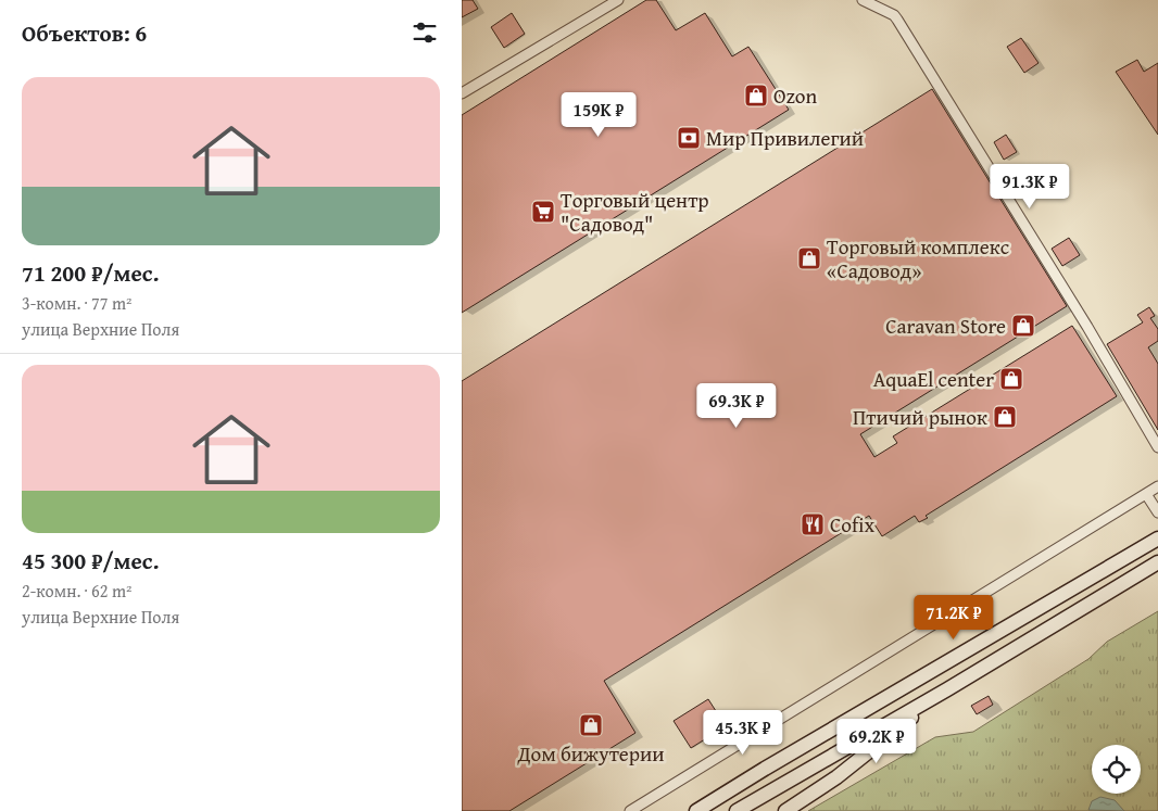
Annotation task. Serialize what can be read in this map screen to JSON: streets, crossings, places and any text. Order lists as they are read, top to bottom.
{
  "places": {
    "shop": [
      "Ozon",
      "Торговый комплекс «Садовод»",
      "Caravan Store",
      "AquaEl center",
      "Птичий рынок",
      "Дом бижутерии"
    ],
    "bank": ["Мир Привилегий"],
    "supermarket": ["Торговый центр \"Садовод\""],
    "restaurant": ["Cofix"]
  },
  "page": {
    "heading": "Объектов: 6",
    "list": [
      {
        "name": "71 200 ₽/мес.",
        "note": "3-комн. · 77 m² · улица Верхние Поля"
      },
      {
        "name": "45 300 ₽/мес.",
        "note": "2-комн. · 62 m² · улица Верхние Поля"
      }
    ],
    "price": [
      "159K ₽",
      "91.3K ₽",
      "69.3K ₽",
      "71.2K ₽",
      "45.3K ₽",
      "69.2K ₽"
    ]
  }
}
